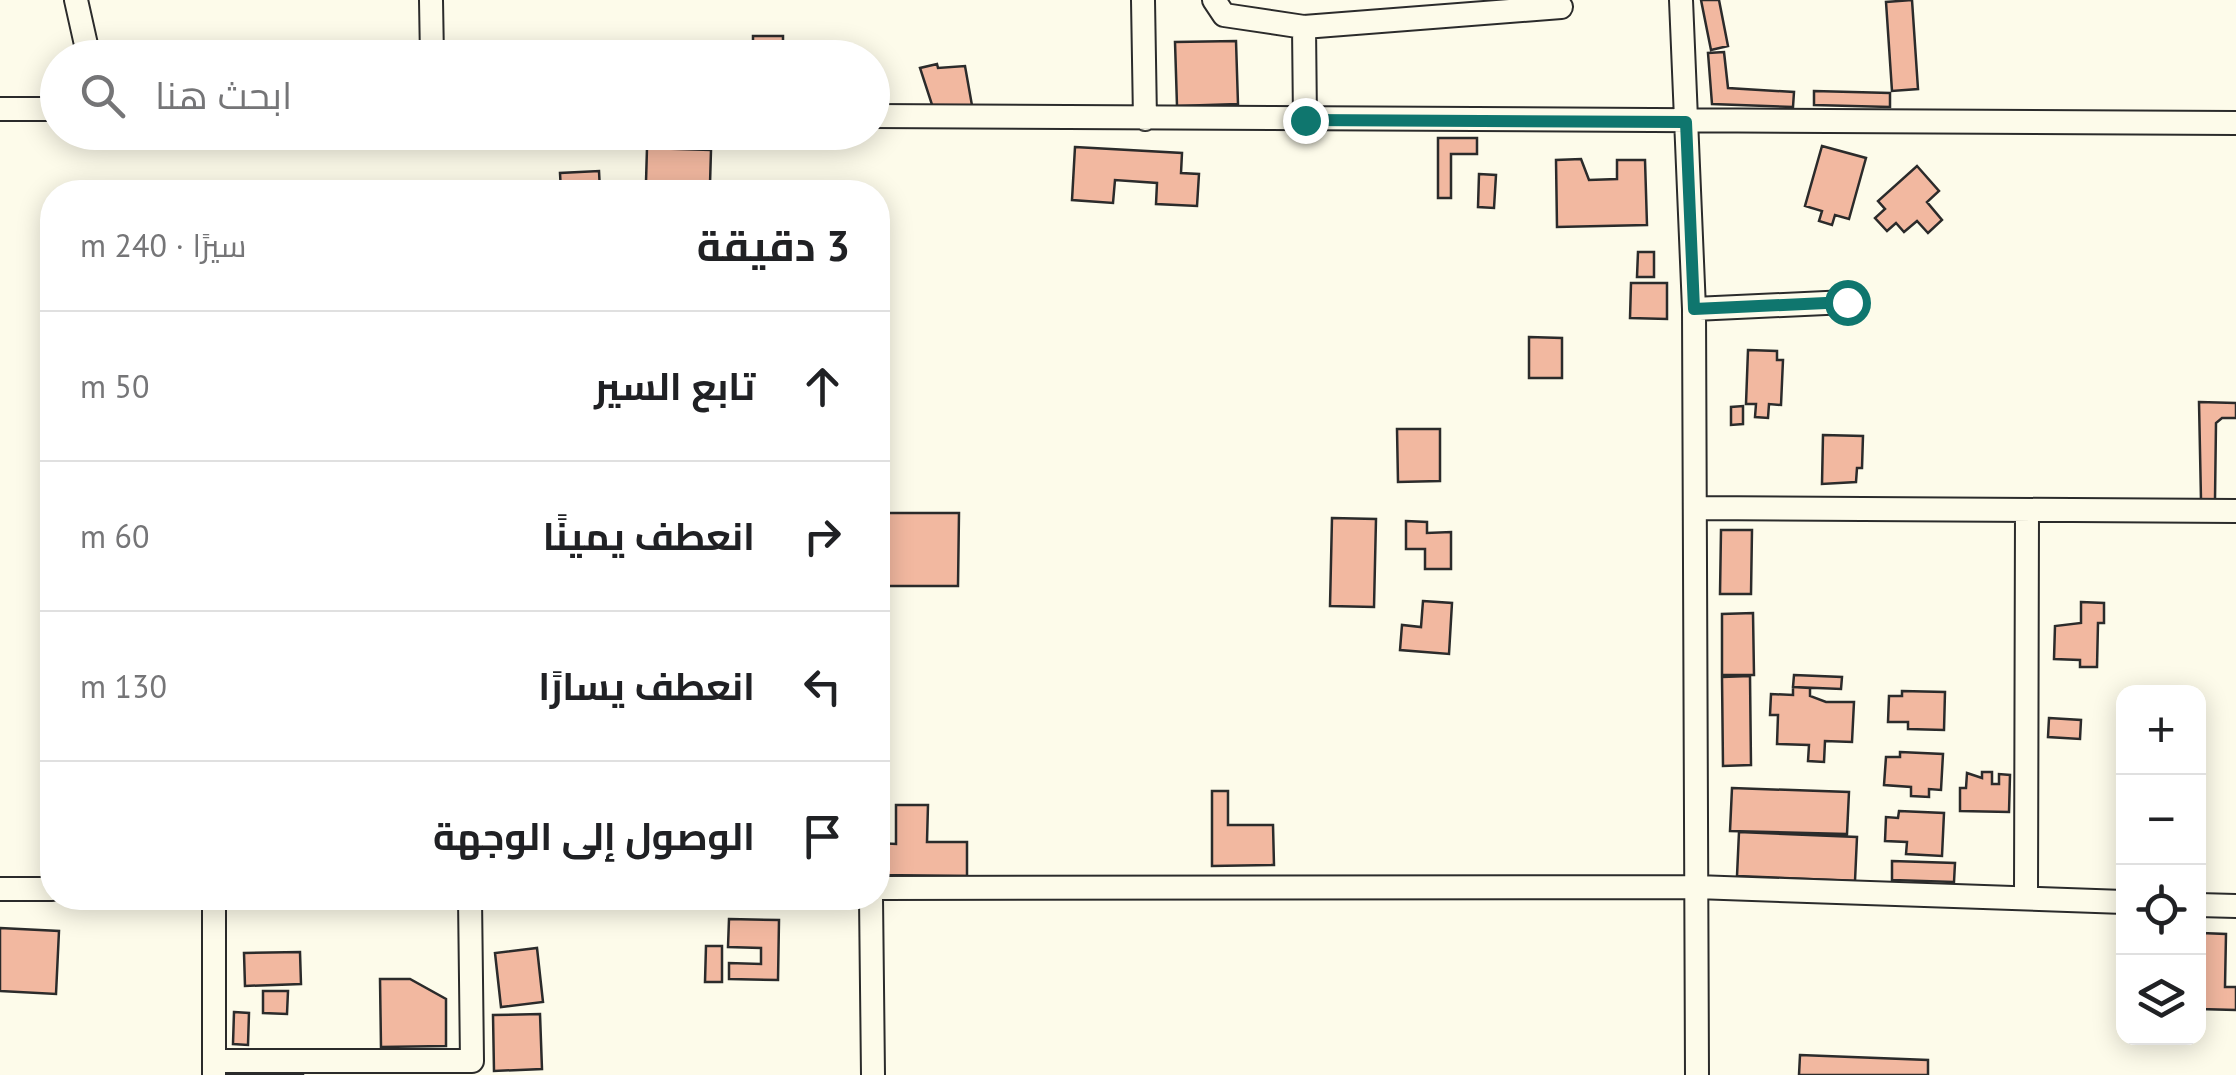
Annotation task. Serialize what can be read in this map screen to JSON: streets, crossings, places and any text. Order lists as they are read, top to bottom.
{
  "page": {
    "search": "ابحث هنا",
    "heading": ["3 دقيقة", "سيرًا · 240 m"],
    "list": [
      ["تابع السير", "50 m"],
      ["انعطف يمينًا", "60 m"],
      ["انعطف يسارًا", "130 m"],
      "الوصول إلى الوجهة"
    ],
    "map_buttons": ["+", "−"]
  }
}
